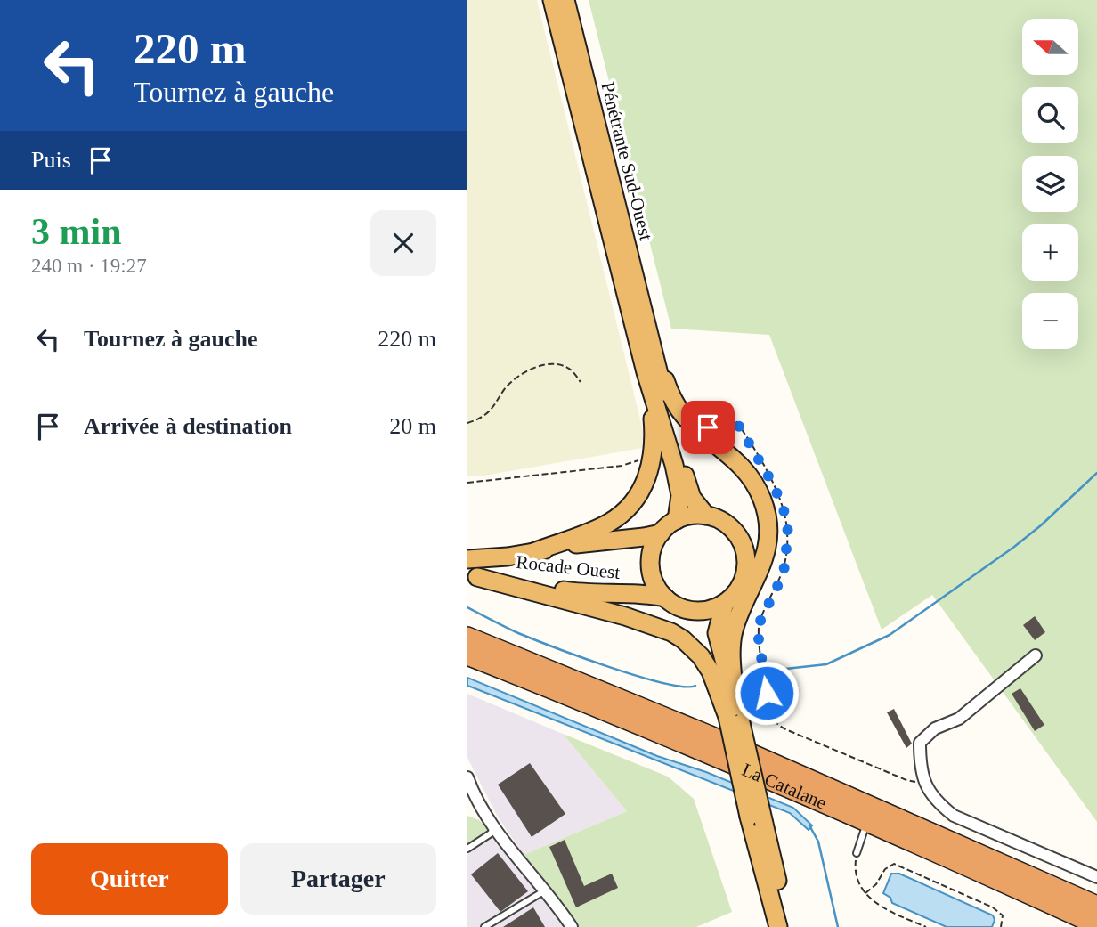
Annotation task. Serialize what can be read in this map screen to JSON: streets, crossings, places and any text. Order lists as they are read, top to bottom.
{
  "streets": {
    "highway": ["Pénétrante Sud-Ouest", "Rocade Ouest", "La Catalane"]
  },
  "crossings": [
    ["Pénétrante Sud-Ouest", "Rocade Ouest"]
  ],
  "north": "left",
  "page": {
    "turn": ["220 m", "Tournez à gauche"],
    "map_buttons": ["+", "−"],
    "then": "Puis",
    "heading": ["3 min", "240 m · 19:27"],
    "list": [
      {
        "name": "Tournez à gauche",
        "value": "220 m"
      },
      {
        "name": "Arrivée à destination",
        "value": "20 m"
      }
    ],
    "buttons": ["Quitter", "Partager"]
  }
}
